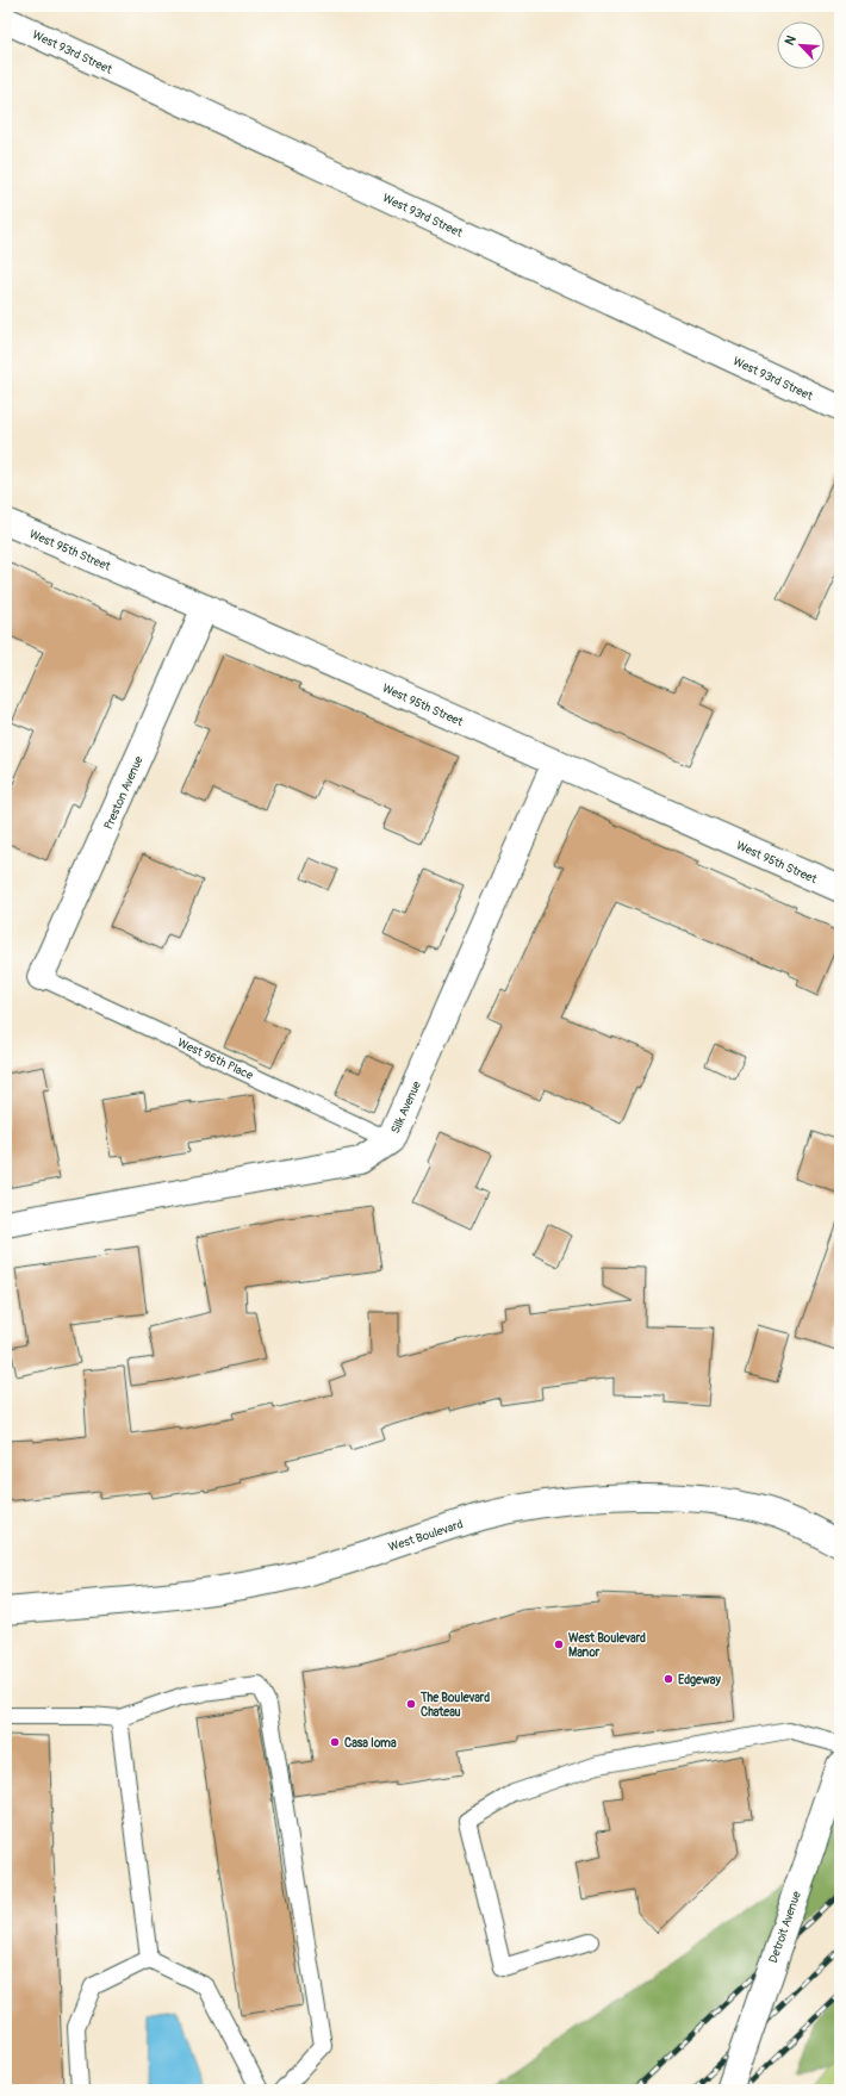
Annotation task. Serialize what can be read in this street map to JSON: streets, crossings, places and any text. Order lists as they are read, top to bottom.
{
  "streets": {
    "street": [
      "West 93rd Street",
      "West 95th Street",
      "Preston Avenue",
      "Silk Avenue",
      "West Boulevard",
      "Detroit Avenue"
    ],
    "lane": ["West 96th Place"]
  },
  "crossings": [
    ["West 95th Street", "Preston Avenue"],
    ["West 95th Street", "Silk Avenue"],
    ["Preston Avenue", "West 96th Place"],
    ["West 96th Place", "Silk Avenue"]
  ],
  "places": [
    "West Boulevard Manor",
    "Edgeway",
    "The Boulevard Chateau",
    "Casa Ioma"
  ],
  "north": "top left"
}
